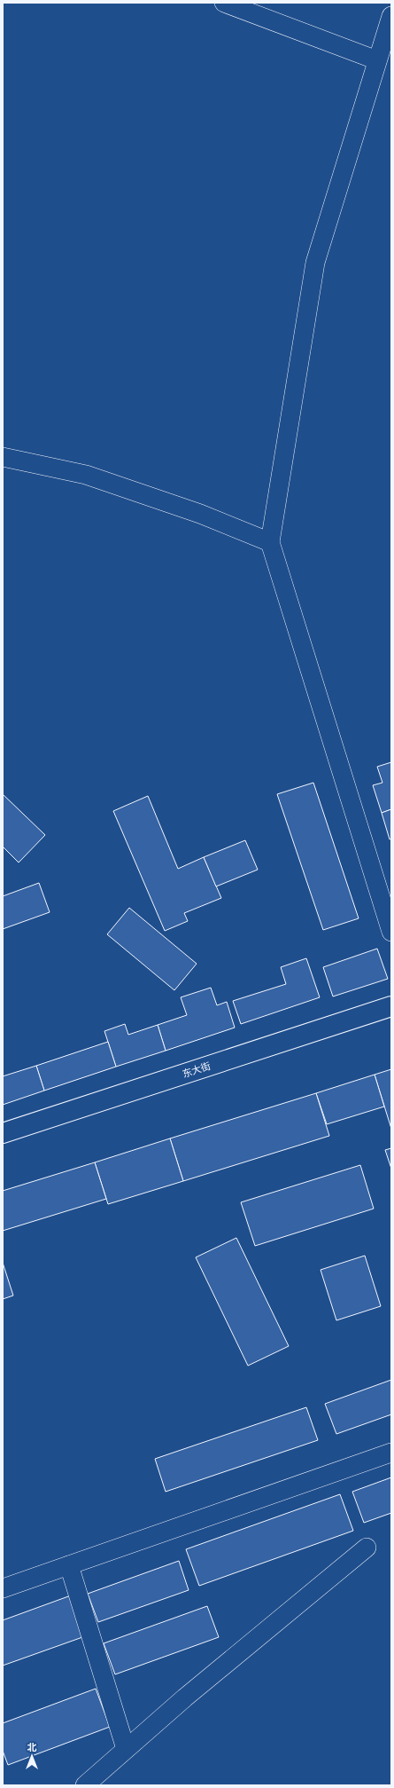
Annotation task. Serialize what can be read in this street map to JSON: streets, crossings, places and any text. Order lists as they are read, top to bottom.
{
  "streets": {
    "street": ["东大街"]
  },
  "north": "top"
}
